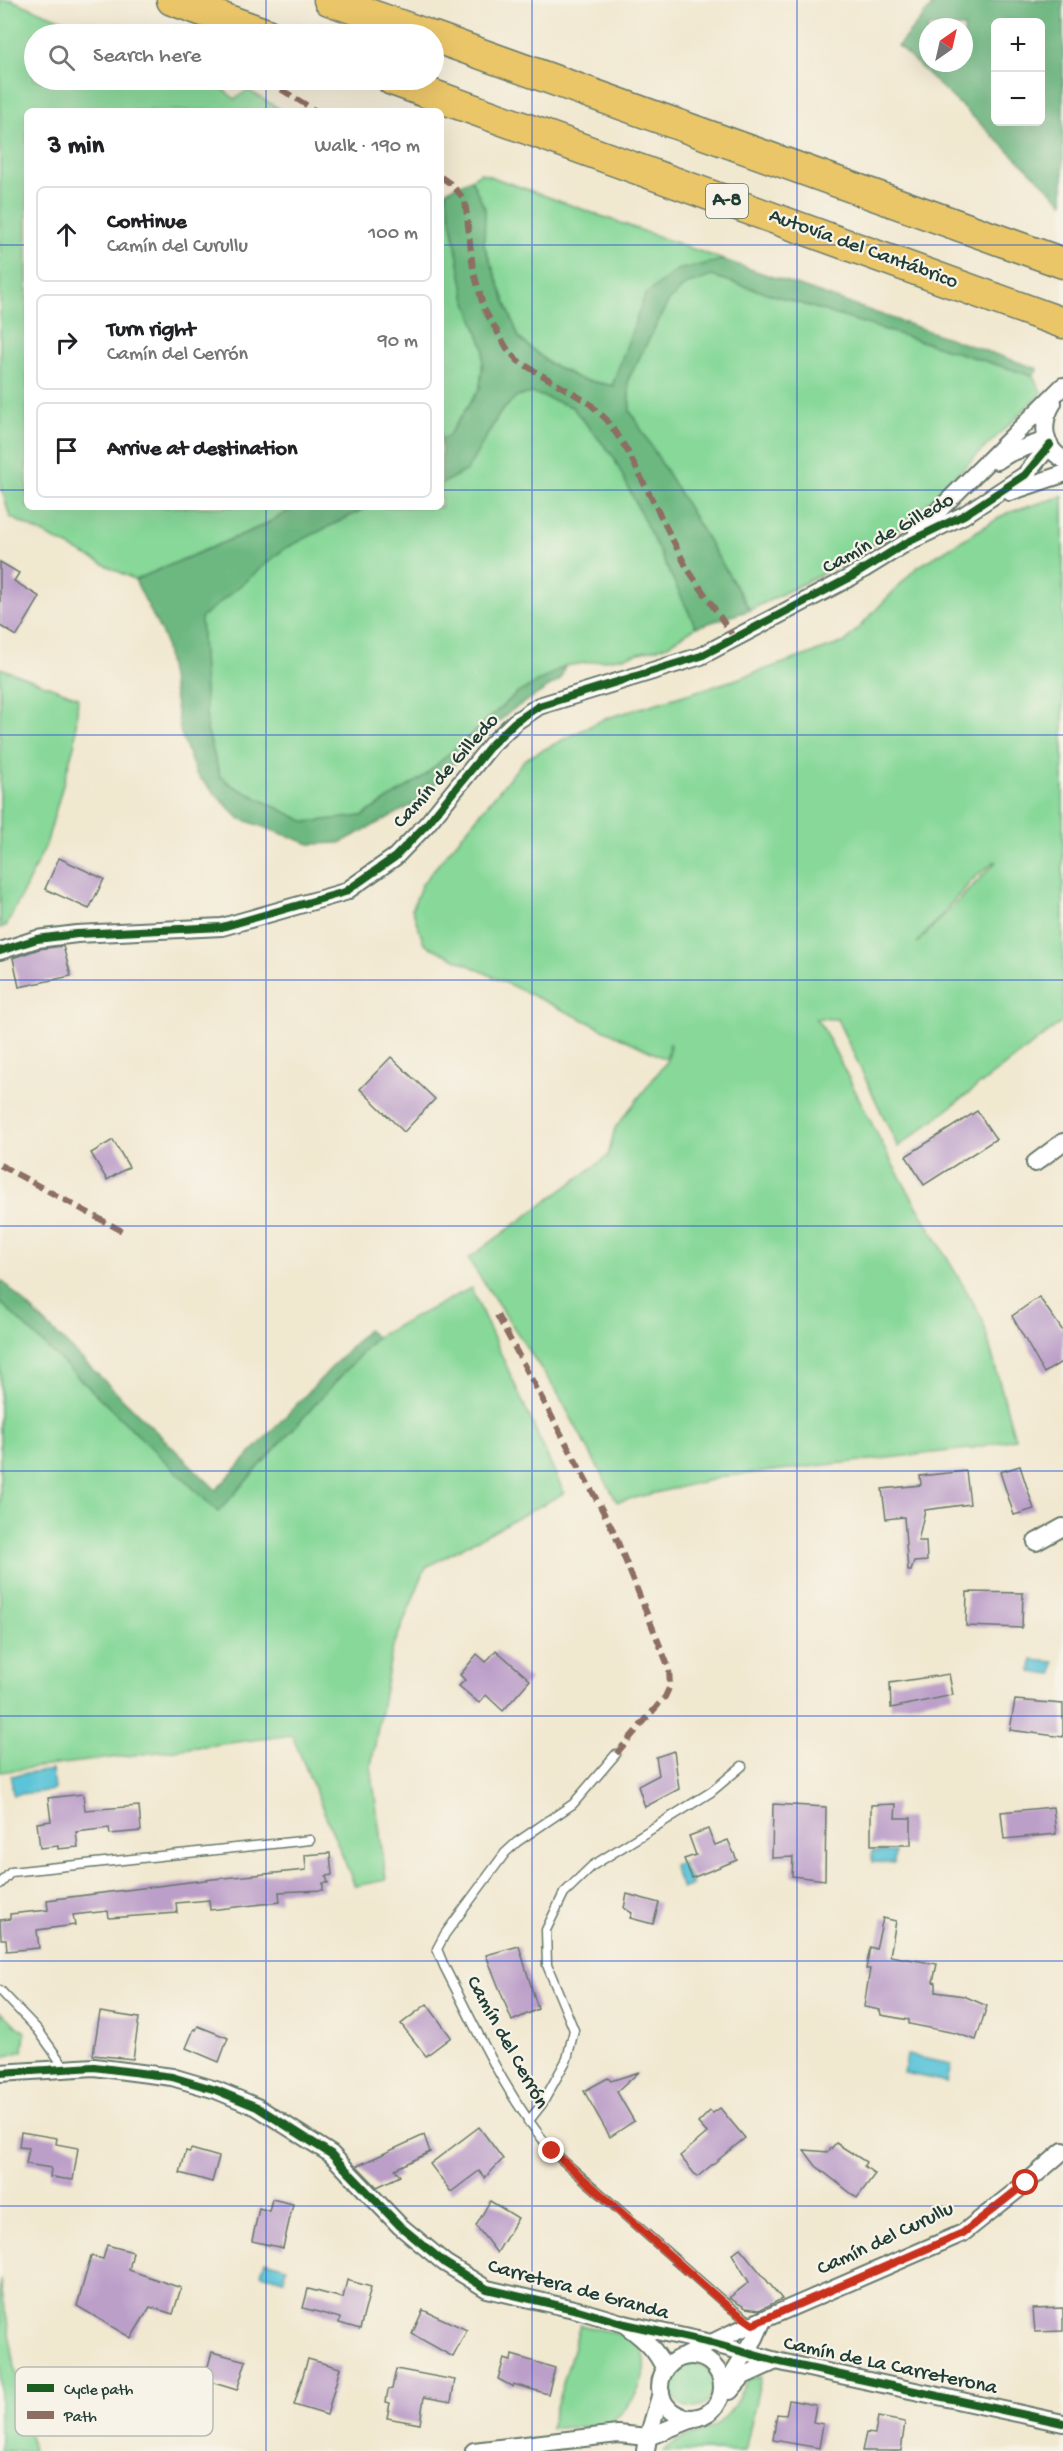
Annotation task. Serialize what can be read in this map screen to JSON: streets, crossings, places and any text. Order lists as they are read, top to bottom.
{
  "streets": {
    "highway": ["A-8", "Autovía del Cantábrico"],
    "street": [
      "Camín de Gilledo",
      "Camín del Curullu",
      "Carretera de Granda",
      "Camín de La Carreterona"
    ],
    "lane": ["Camín del Cerrón"]
  },
  "crossings": [
    ["Camín del Cerrón", "Camín del Curullu"],
    ["Camín del Cerrón", "Camín de La Carreterona"],
    ["Camín del Curullu", "Carretera de Granda"],
    ["Camín del Curullu", "Camín de La Carreterona"],
    ["Carretera de Granda", "Camín de La Carreterona"]
  ],
  "legend": ["Cycle path", "Path"],
  "north": "top right",
  "page": {
    "map_buttons": ["+", "−"],
    "search": "Search here",
    "heading": ["3 min", "Walk · 190 m"],
    "list": [
      ["Continue", "Camín del Curullu", "100 m"],
      ["Turn right", "Camín del Cerrón", "90 m"],
      "Arrive at destination"
    ]
  }
}
